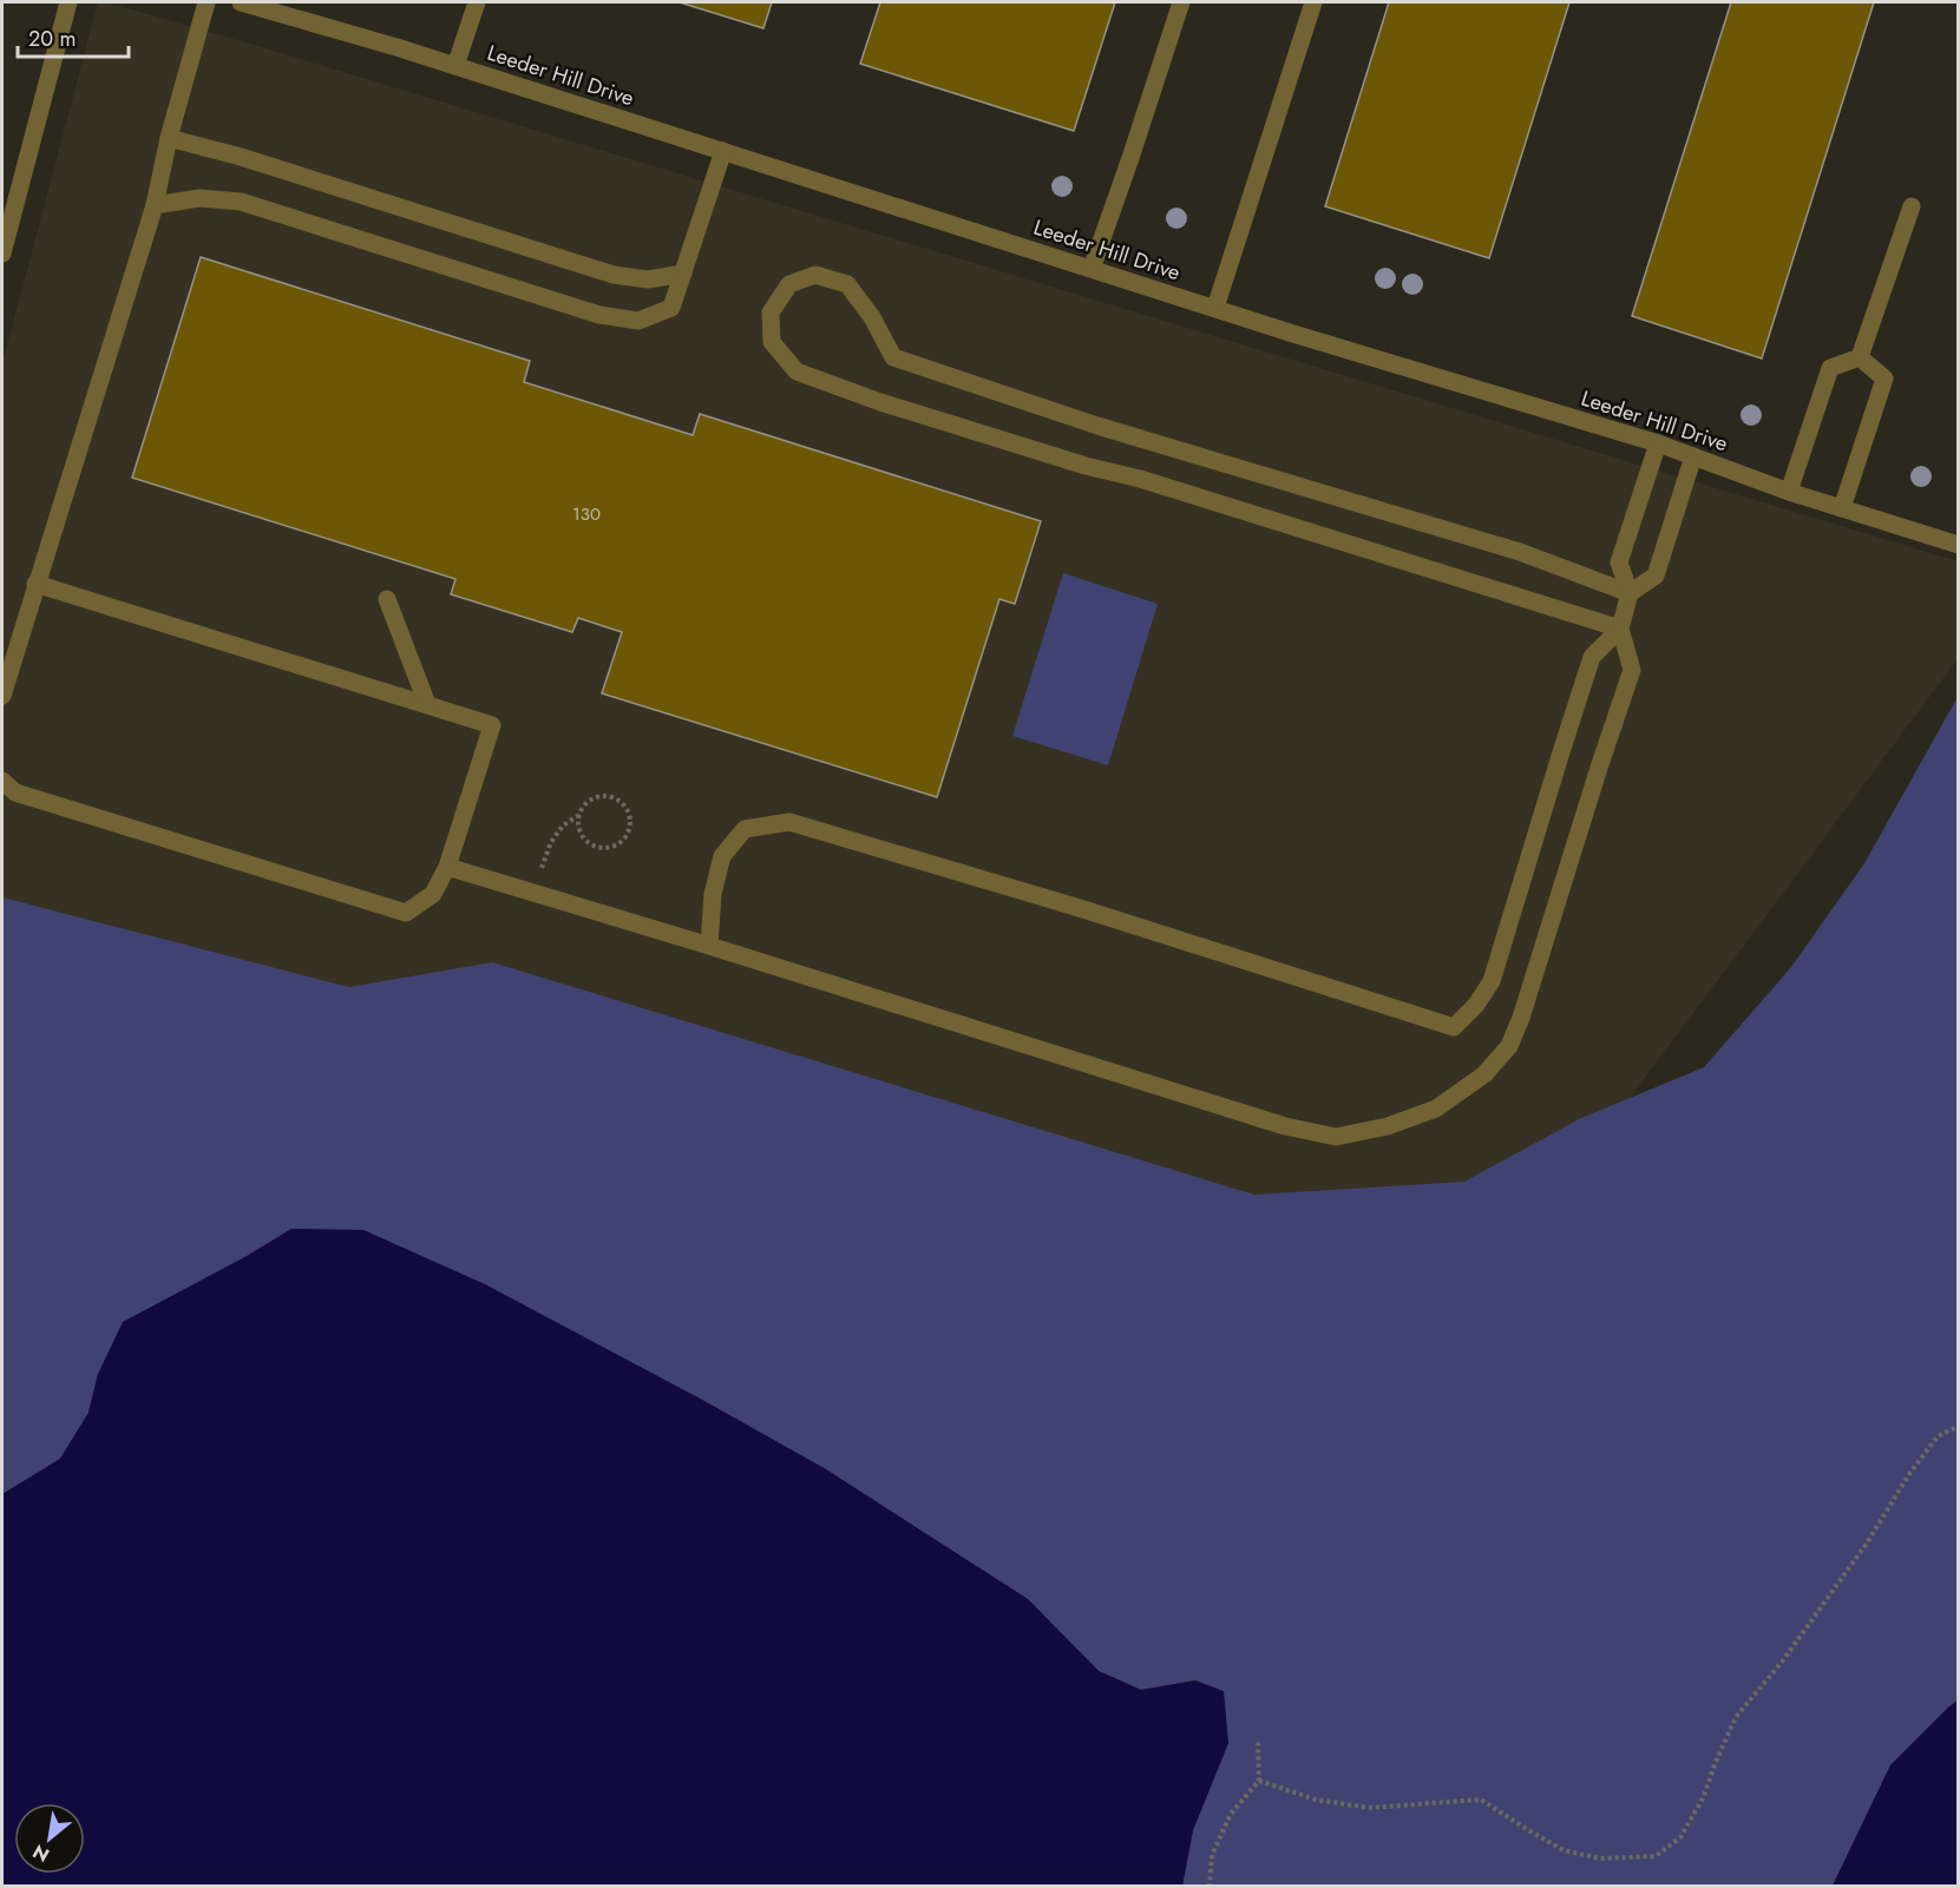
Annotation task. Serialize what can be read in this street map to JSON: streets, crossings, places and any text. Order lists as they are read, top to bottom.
{
  "streets": {
    "street": ["Leeder Hill Drive"]
  },
  "house_numbers": ["130"],
  "scale_bar": "20 m",
  "north": "bottom left"
}
